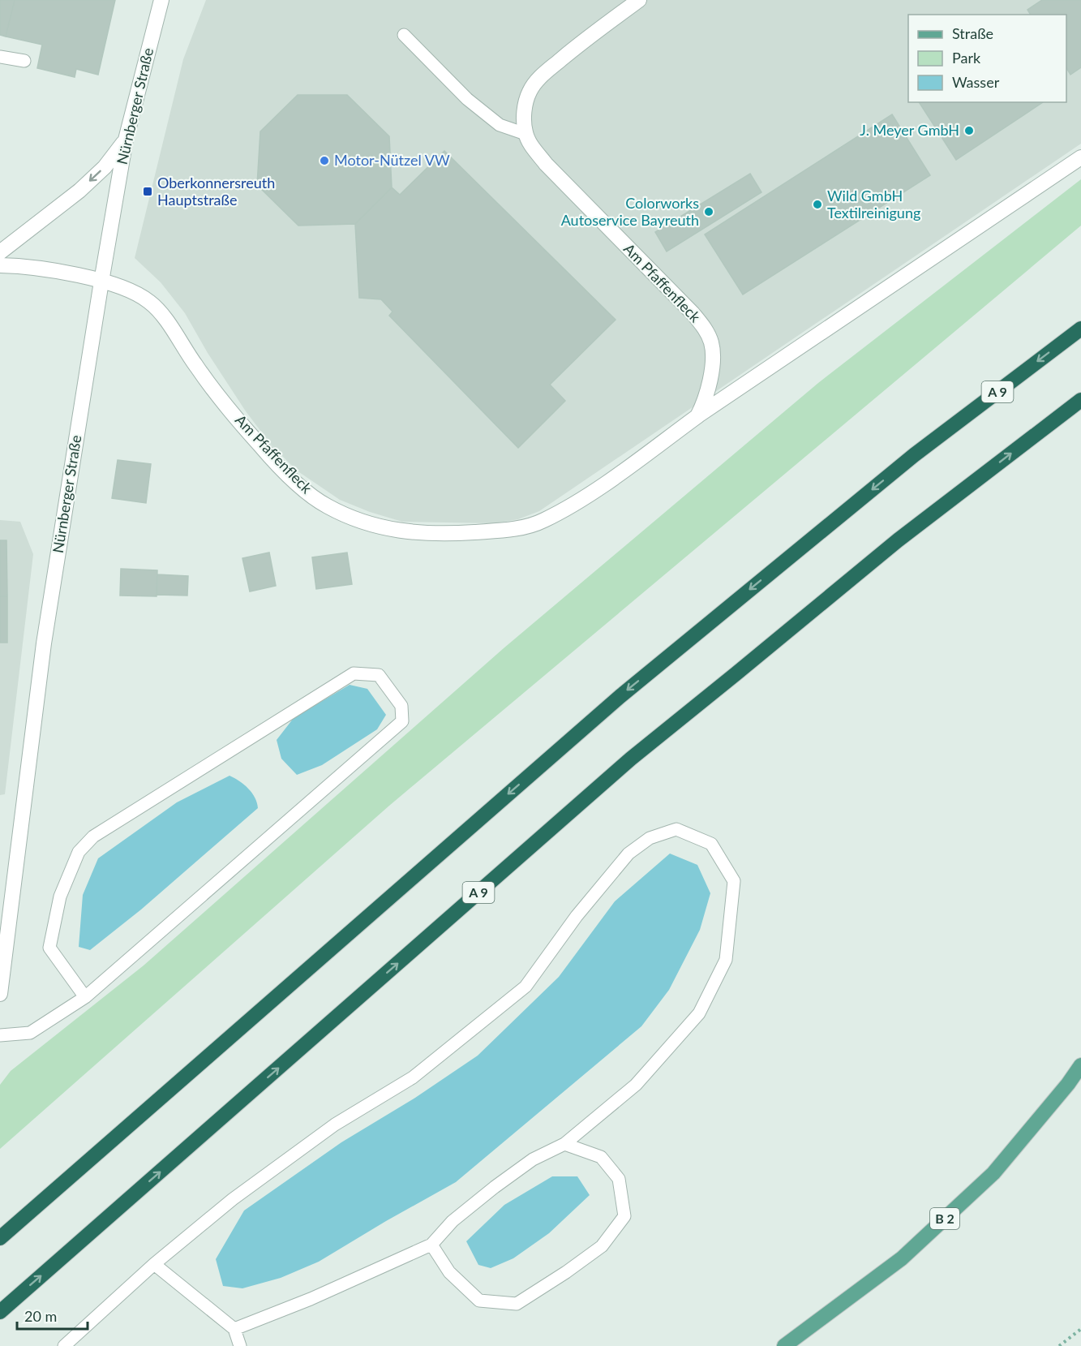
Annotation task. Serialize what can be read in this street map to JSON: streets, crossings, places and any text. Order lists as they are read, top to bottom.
{
  "streets": {
    "highway": ["A 9"],
    "main road": ["B 2"],
    "street": ["Nürnberger Straße", "Am Pfaffenfleck"]
  },
  "crossings": [
    ["Nürnberger Straße", "Am Pfaffenfleck"]
  ],
  "places": {
    "other": [
      "J. Meyer GmbH",
      "Motor-Nützel VW",
      "Wild GmbH Textilreinigung",
      "Colorworks Autoservice Bayreuth"
    ],
    "transit": ["Oberkonnersreuth Hauptstraße"]
  },
  "legend": ["Straße", "Park", "Wasser"],
  "scale_bar": "20 m"
}
